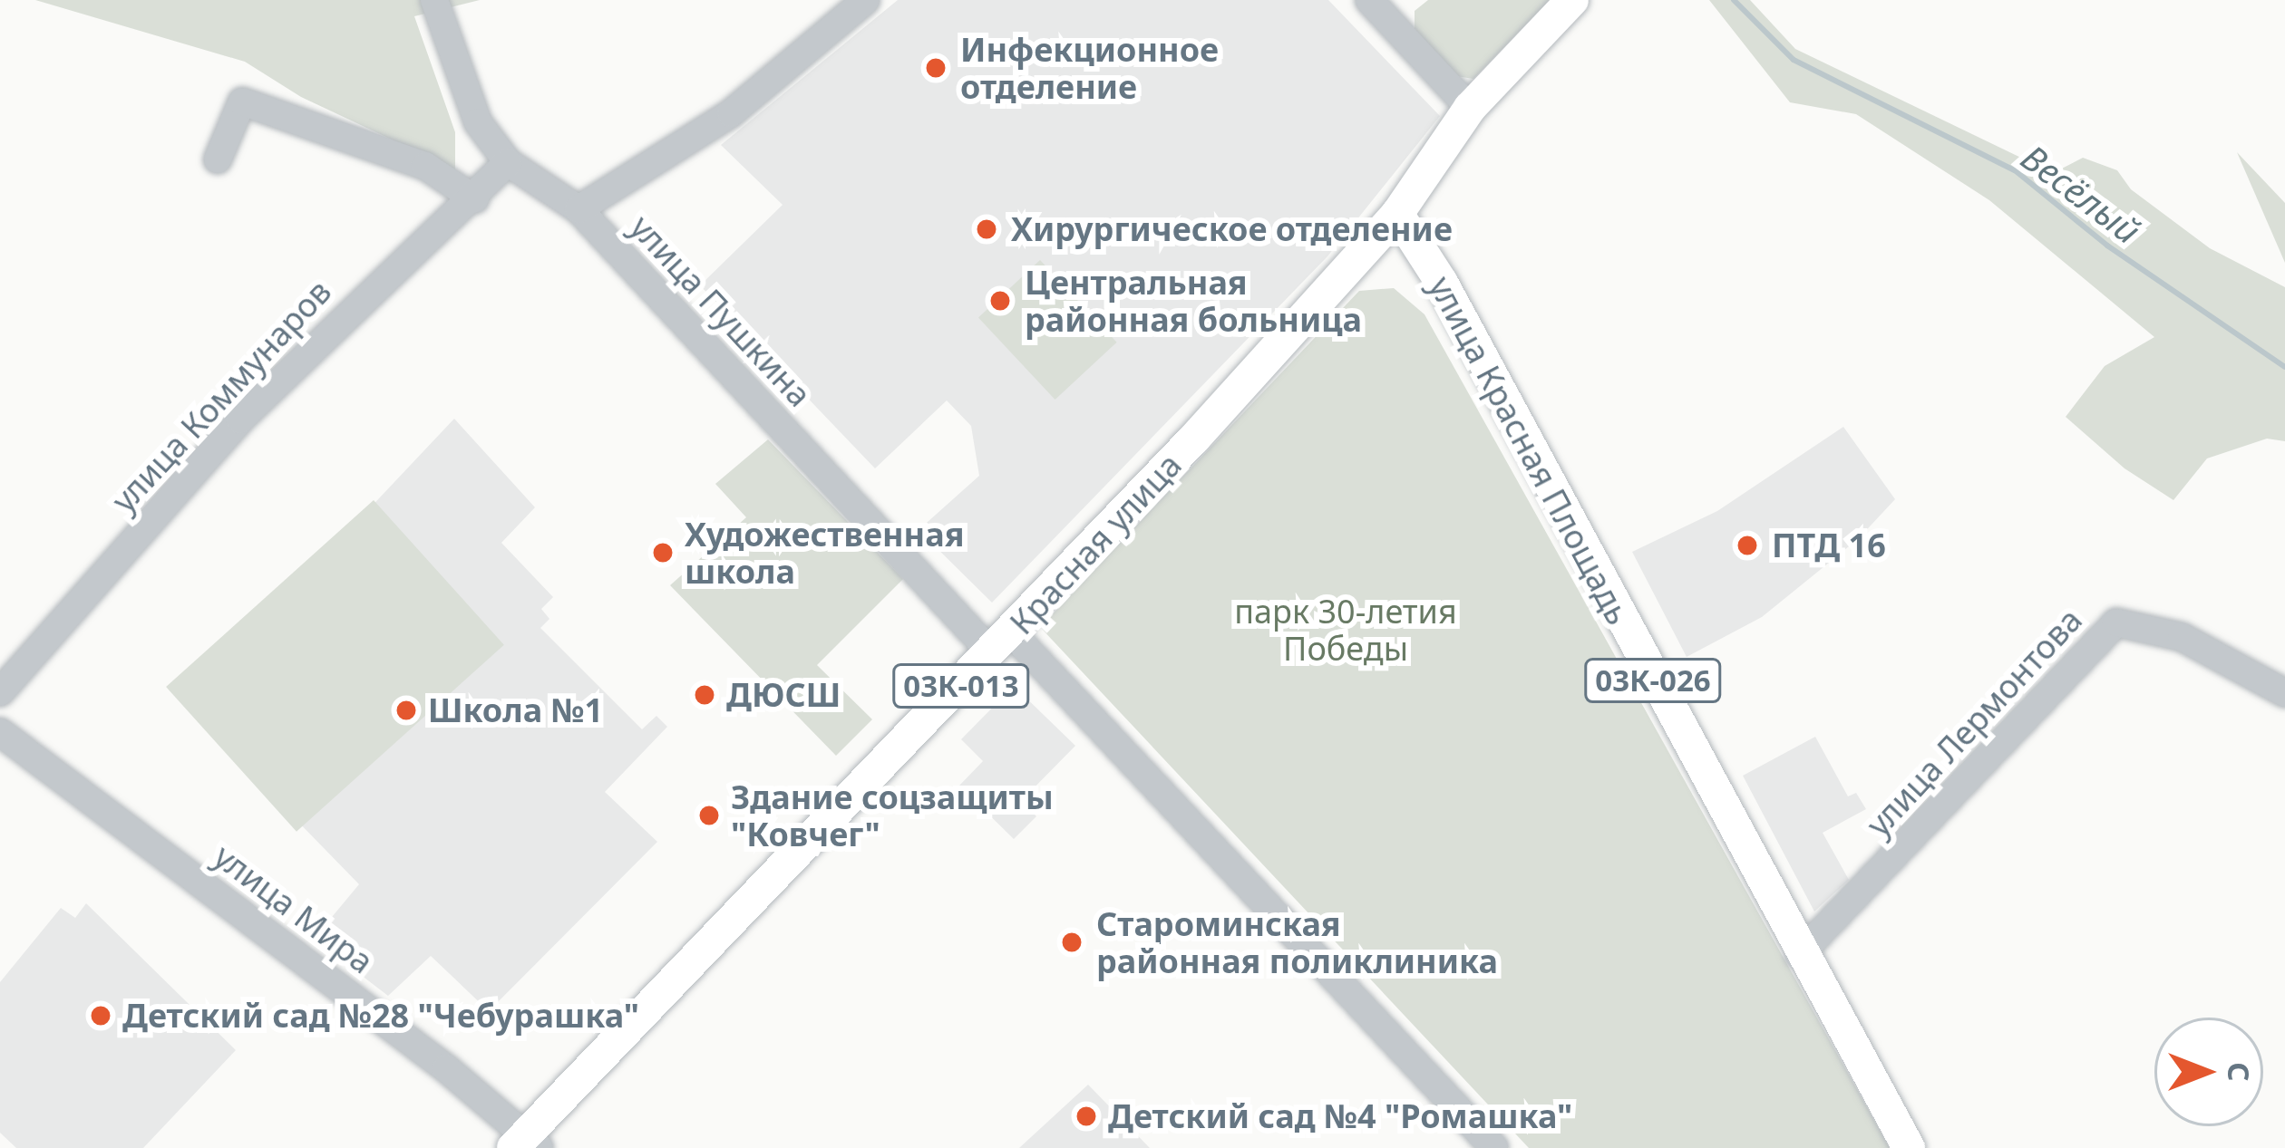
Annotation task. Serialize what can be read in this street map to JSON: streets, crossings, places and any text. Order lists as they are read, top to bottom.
{
  "streets": {
    "main road": [
      "улица Красная Площадь",
      "Красная улица",
      "03К-026",
      "03К-013"
    ],
    "street": [
      "улица Пушкина",
      "улица Коммунаров",
      "улица Лермонтова",
      "улица Мира"
    ]
  },
  "crossings": [
    ["улица Пушкина", "улица Коммунаров"],
    ["улица Пушкина", "Красная улица"],
    ["улица Красная Площадь", "Красная улица"],
    ["улица Красная Площадь", "улица Лермонтова"],
    ["Красная улица", "улица Мира"]
  ],
  "water": ["Весёлый"],
  "parks": ["парк 30-летия Победы"],
  "places": [
    "Инфекционное отделение",
    "Хирургическое отделение",
    "Центральная районная больница",
    "ПТД 16",
    "Художественная школа",
    "ДЮСШ",
    "Школа №1",
    "Здание соцзащиты \"Ковчег\"",
    "Староминская районная поликлиника",
    "Детский сад №28 \"Чебурашка\"",
    "Детский сад №4 \"Ромашка\""
  ],
  "north": "right"
}
